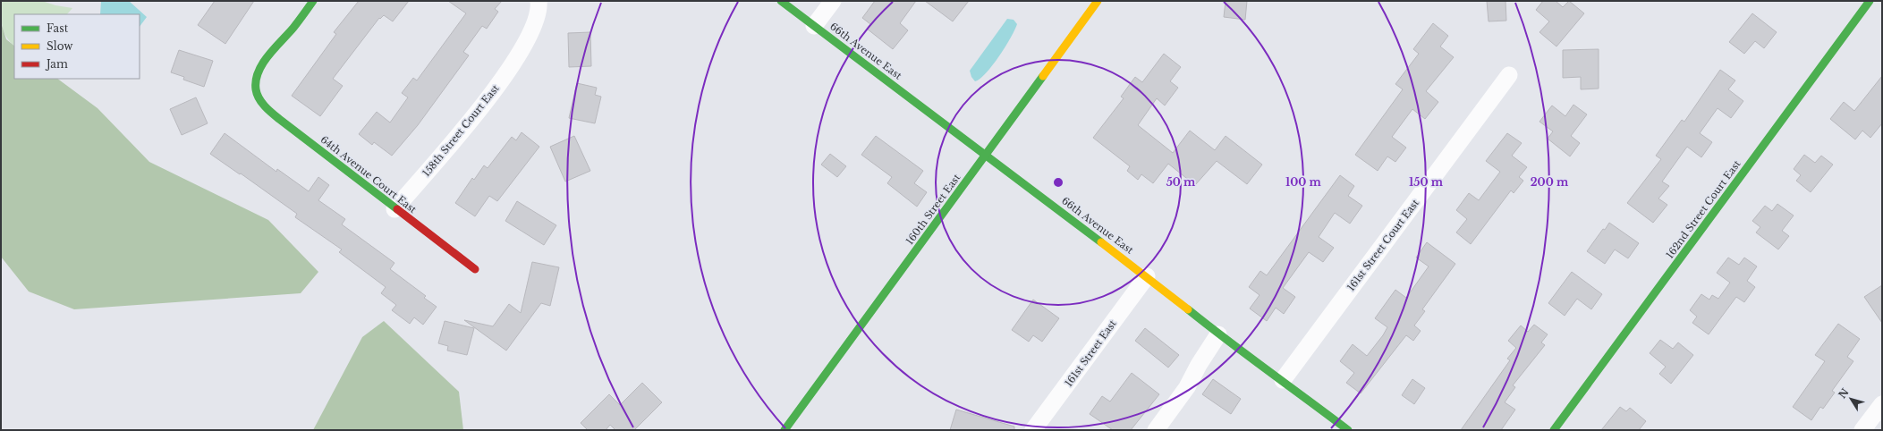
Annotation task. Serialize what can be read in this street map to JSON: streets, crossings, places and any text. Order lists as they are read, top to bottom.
{
  "streets": {
    "street": [
      "66th Avenue East",
      "158th Street Court East",
      "64th Avenue Court East",
      "160th Street East",
      "162nd Street Court East",
      "161st Street Court East",
      "161st Street East"
    ]
  },
  "crossings": [
    ["66th Avenue East", "160th Street East"],
    ["66th Avenue East", "161st Street Court East"],
    ["66th Avenue East", "161st Street East"],
    ["158th Street Court East", "64th Avenue Court East"]
  ],
  "legend": ["Fast", "Slow", "Jam"],
  "north": "top left",
  "rings": [
    "50 m",
    "100 m",
    "150 m",
    "200 m"
  ]
}
